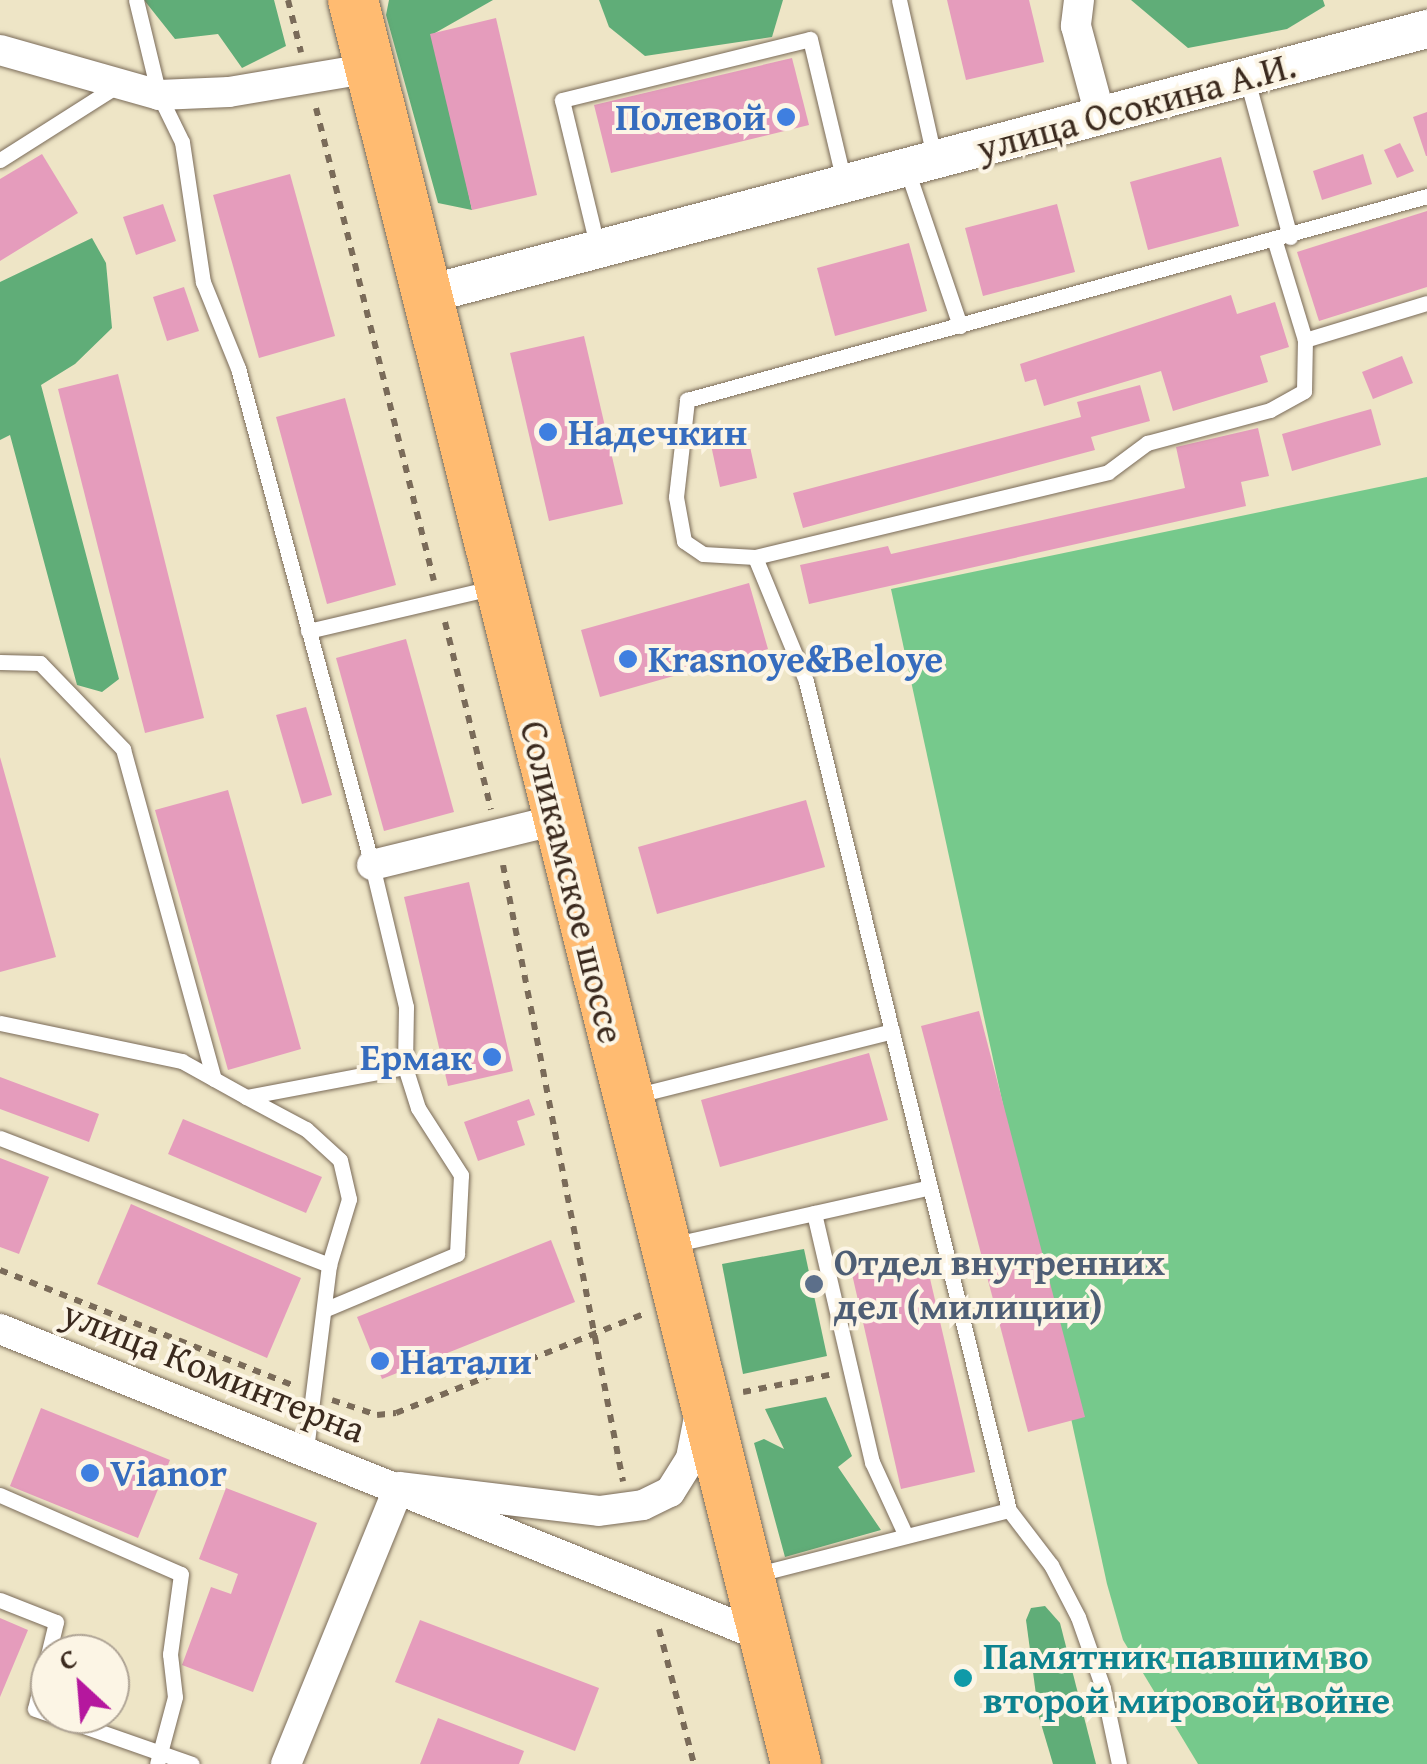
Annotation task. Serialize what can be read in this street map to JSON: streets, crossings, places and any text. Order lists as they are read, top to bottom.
{
  "streets": {
    "highway": ["Соликамское шоссе"],
    "street": ["улица Осокина А.И.", "улица Коминтерна"]
  },
  "crossings": [
    ["улица Осокина А.И.", "Соликамское шоссе"],
    ["Соликамское шоссе", "улица Коминтерна"]
  ],
  "places": [
    "Полевой",
    "Надечкин",
    "Krasnoye&Beloye",
    "Ермак",
    "Отдел внутренних дел (милиции)",
    "Натали",
    "Vianor",
    "Памятник павшим во второй мировой войне"
  ],
  "north": "top left"
}
